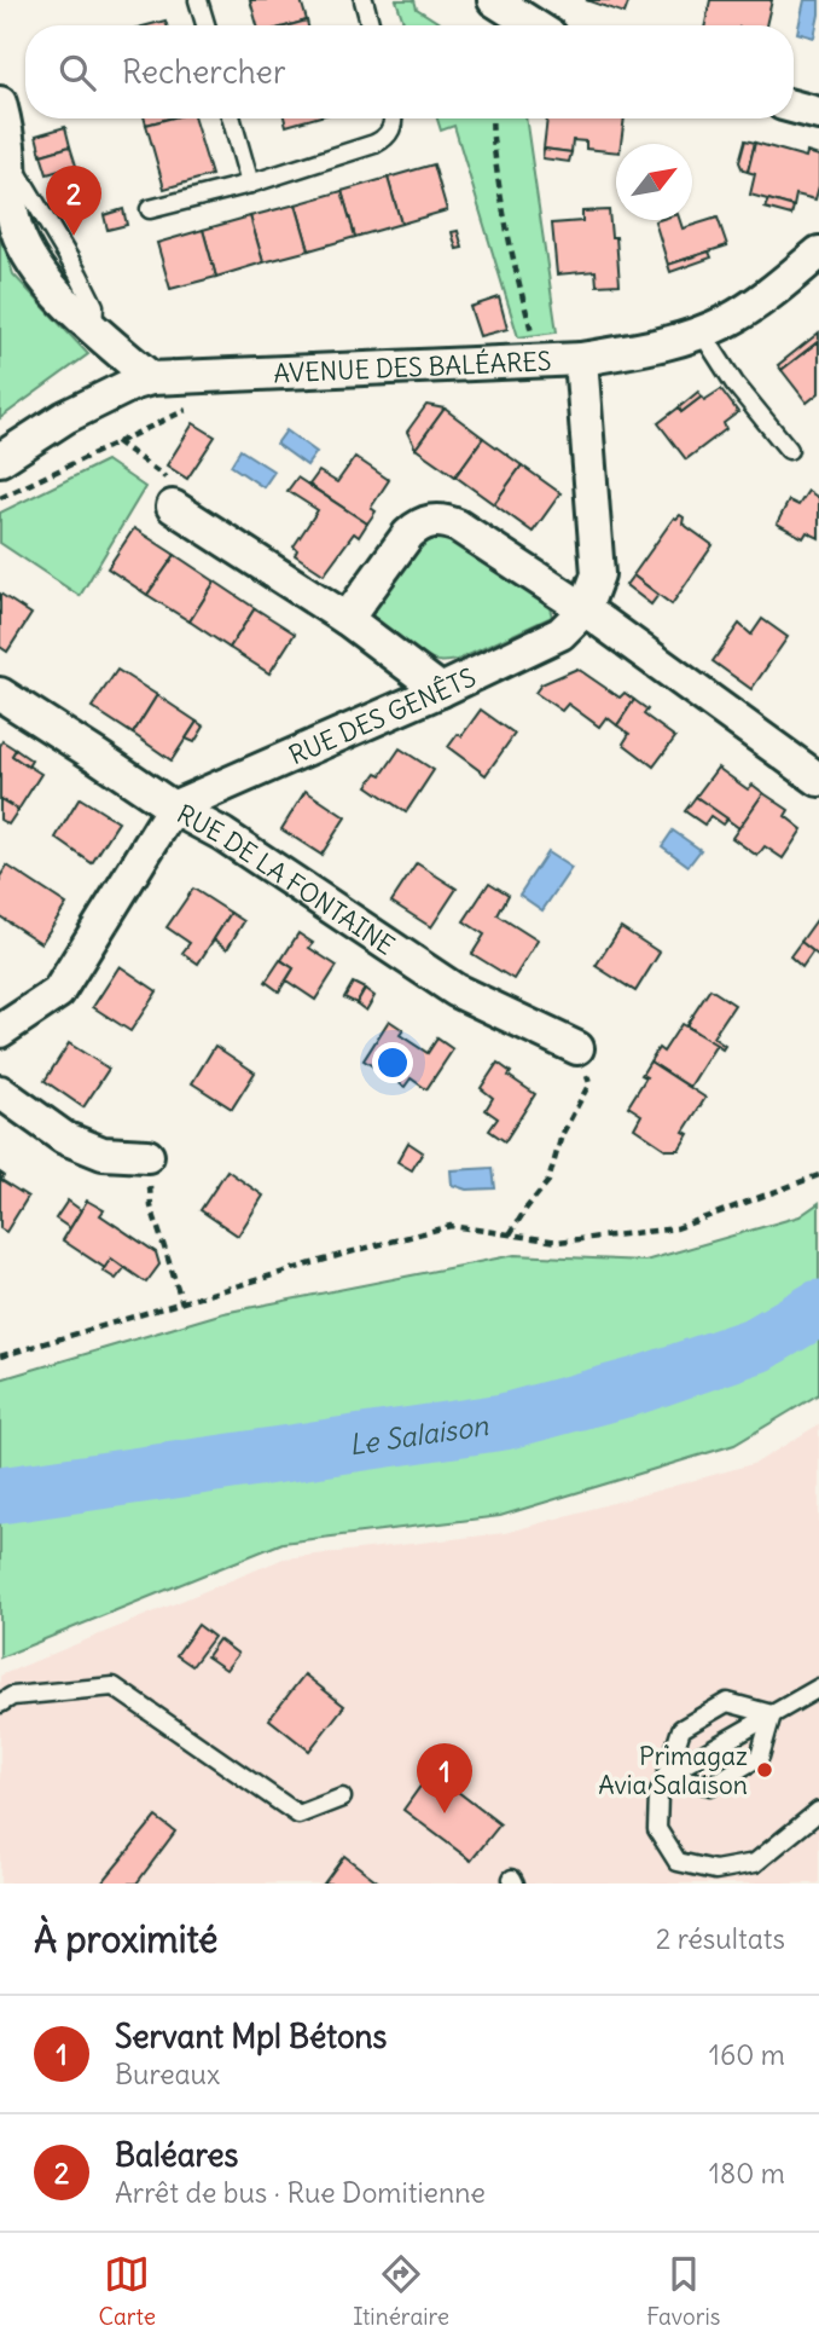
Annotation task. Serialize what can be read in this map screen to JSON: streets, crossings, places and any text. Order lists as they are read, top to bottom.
{
  "streets": {
    "street": ["AVENUE DES BALÉARES", "RUE DES GENÊTS", "RUE DE LA FONTAINE"]
  },
  "crossings": [
    ["RUE DES GENÊTS", "RUE DE LA FONTAINE"]
  ],
  "water": ["Le Salaison"],
  "places": ["Primagaz Avia Salaison"],
  "north": "top right",
  "page": {
    "search": "Rechercher",
    "pins": ["2", "1"],
    "heading": ["À proximité", "2 résultats"],
    "list": [
      {
        "mark": "1",
        "name": "Servant Mpl Bétons",
        "note": "Bureaux",
        "value": "160 m"
      },
      {
        "mark": "2",
        "name": "Baléares",
        "note": "Arrêt de bus · Rue Domitienne",
        "value": "180 m"
      }
    ],
    "nav": ["Carte", "Itinéraire", "Favoris"]
  }
}
